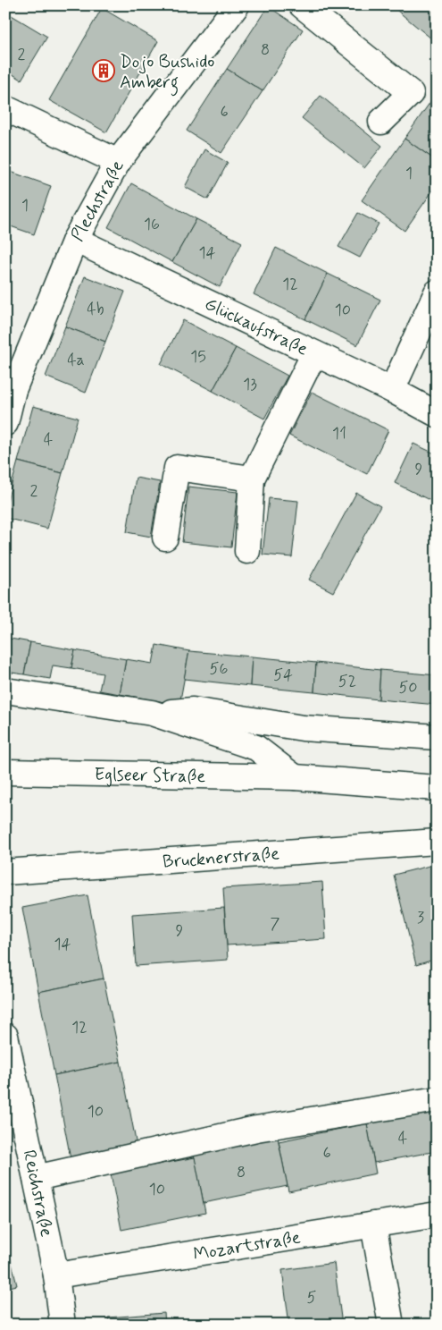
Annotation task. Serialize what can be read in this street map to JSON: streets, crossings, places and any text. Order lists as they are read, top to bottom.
{
  "streets": {
    "street": [
      "Plechstraße",
      "Glückaufstraße",
      "Eglseer Straße",
      "Brucknerstraße",
      "Reichstraße",
      "Mozartstraße"
    ]
  },
  "crossings": [
    ["Plechstraße", "Glückaufstraße"],
    ["Reichstraße", "Mozartstraße"]
  ],
  "places": {
    "building": ["Dojo Bushido Amberg"]
  },
  "house_numbers": [
    "8",
    "2",
    "6",
    "1",
    "1",
    "16",
    "14",
    "12",
    "4b",
    "10",
    "15",
    "4a",
    "13",
    "11",
    "4",
    "9",
    "2",
    "56",
    "54",
    "52",
    "50",
    "3",
    "7",
    "9",
    "14",
    "12",
    "10",
    "4",
    "6",
    "8",
    "10",
    "5"
  ]
}
